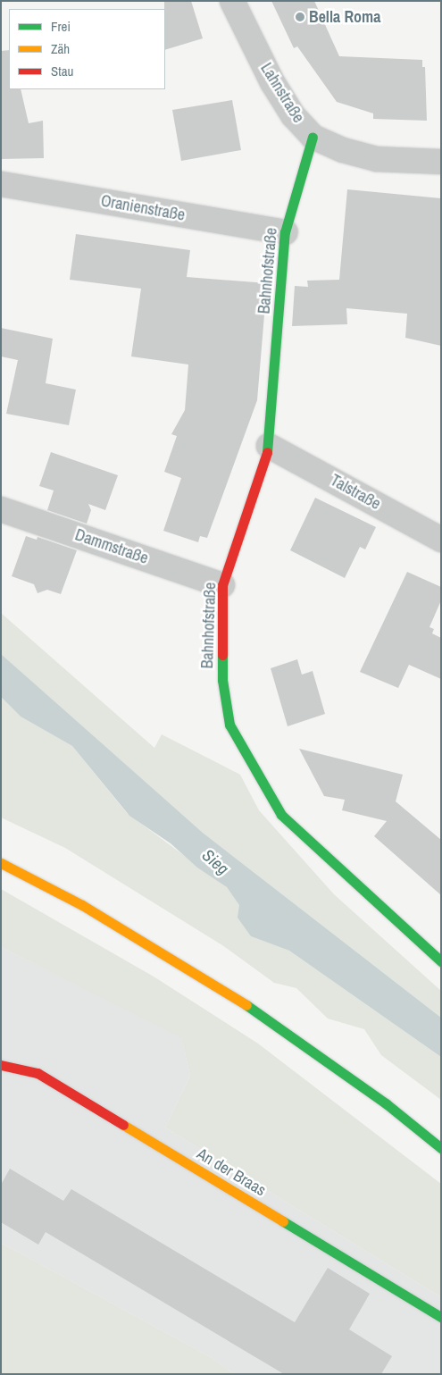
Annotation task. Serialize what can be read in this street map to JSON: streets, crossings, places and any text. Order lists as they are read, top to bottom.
{
  "streets": {
    "street": [
      "Lahnstraße",
      "Oranienstraße",
      "Bahnhofstraße",
      "Talstraße",
      "Dammstraße",
      "An der Braas"
    ]
  },
  "crossings": [
    ["Lahnstraße", "Bahnhofstraße"],
    ["Oranienstraße", "Bahnhofstraße"],
    ["Bahnhofstraße", "Talstraße"],
    ["Bahnhofstraße", "Dammstraße"]
  ],
  "water": ["Sieg"],
  "places": ["Bella Roma"],
  "legend": ["Frei", "Zäh", "Stau"]
}
